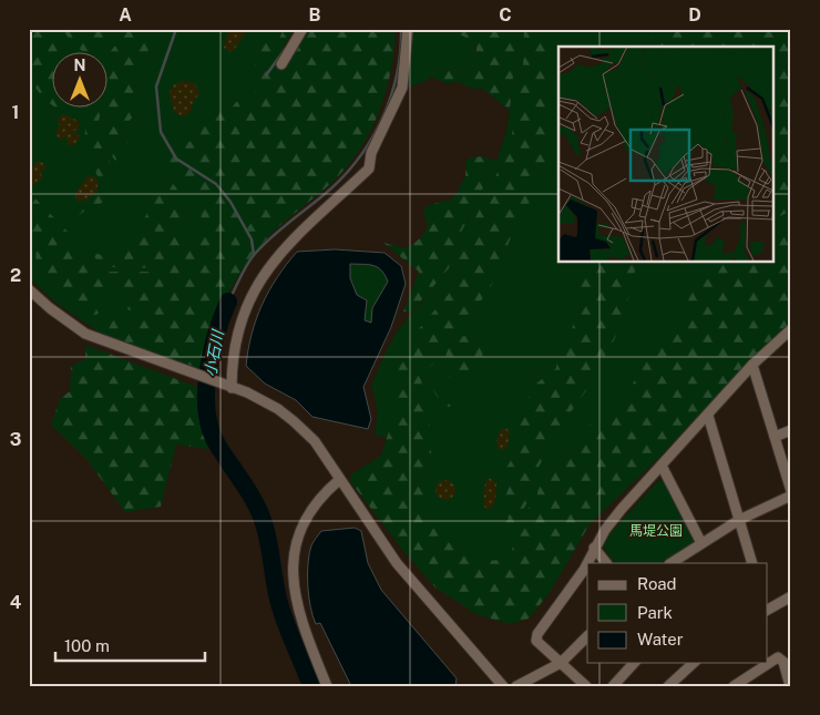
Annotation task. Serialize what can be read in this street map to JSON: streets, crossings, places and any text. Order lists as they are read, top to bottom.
{
  "water": ["小石川"],
  "parks": ["馬堤公園"],
  "legend": ["Road", "Park", "Water"],
  "scale_bar": "100 m",
  "north": "top",
  "grid": {
    "columns": [
      "A",
      "B",
      "C",
      "D"
    ],
    "rows": [
      "1",
      "2",
      "3",
      "4"
    ]
  }
}
